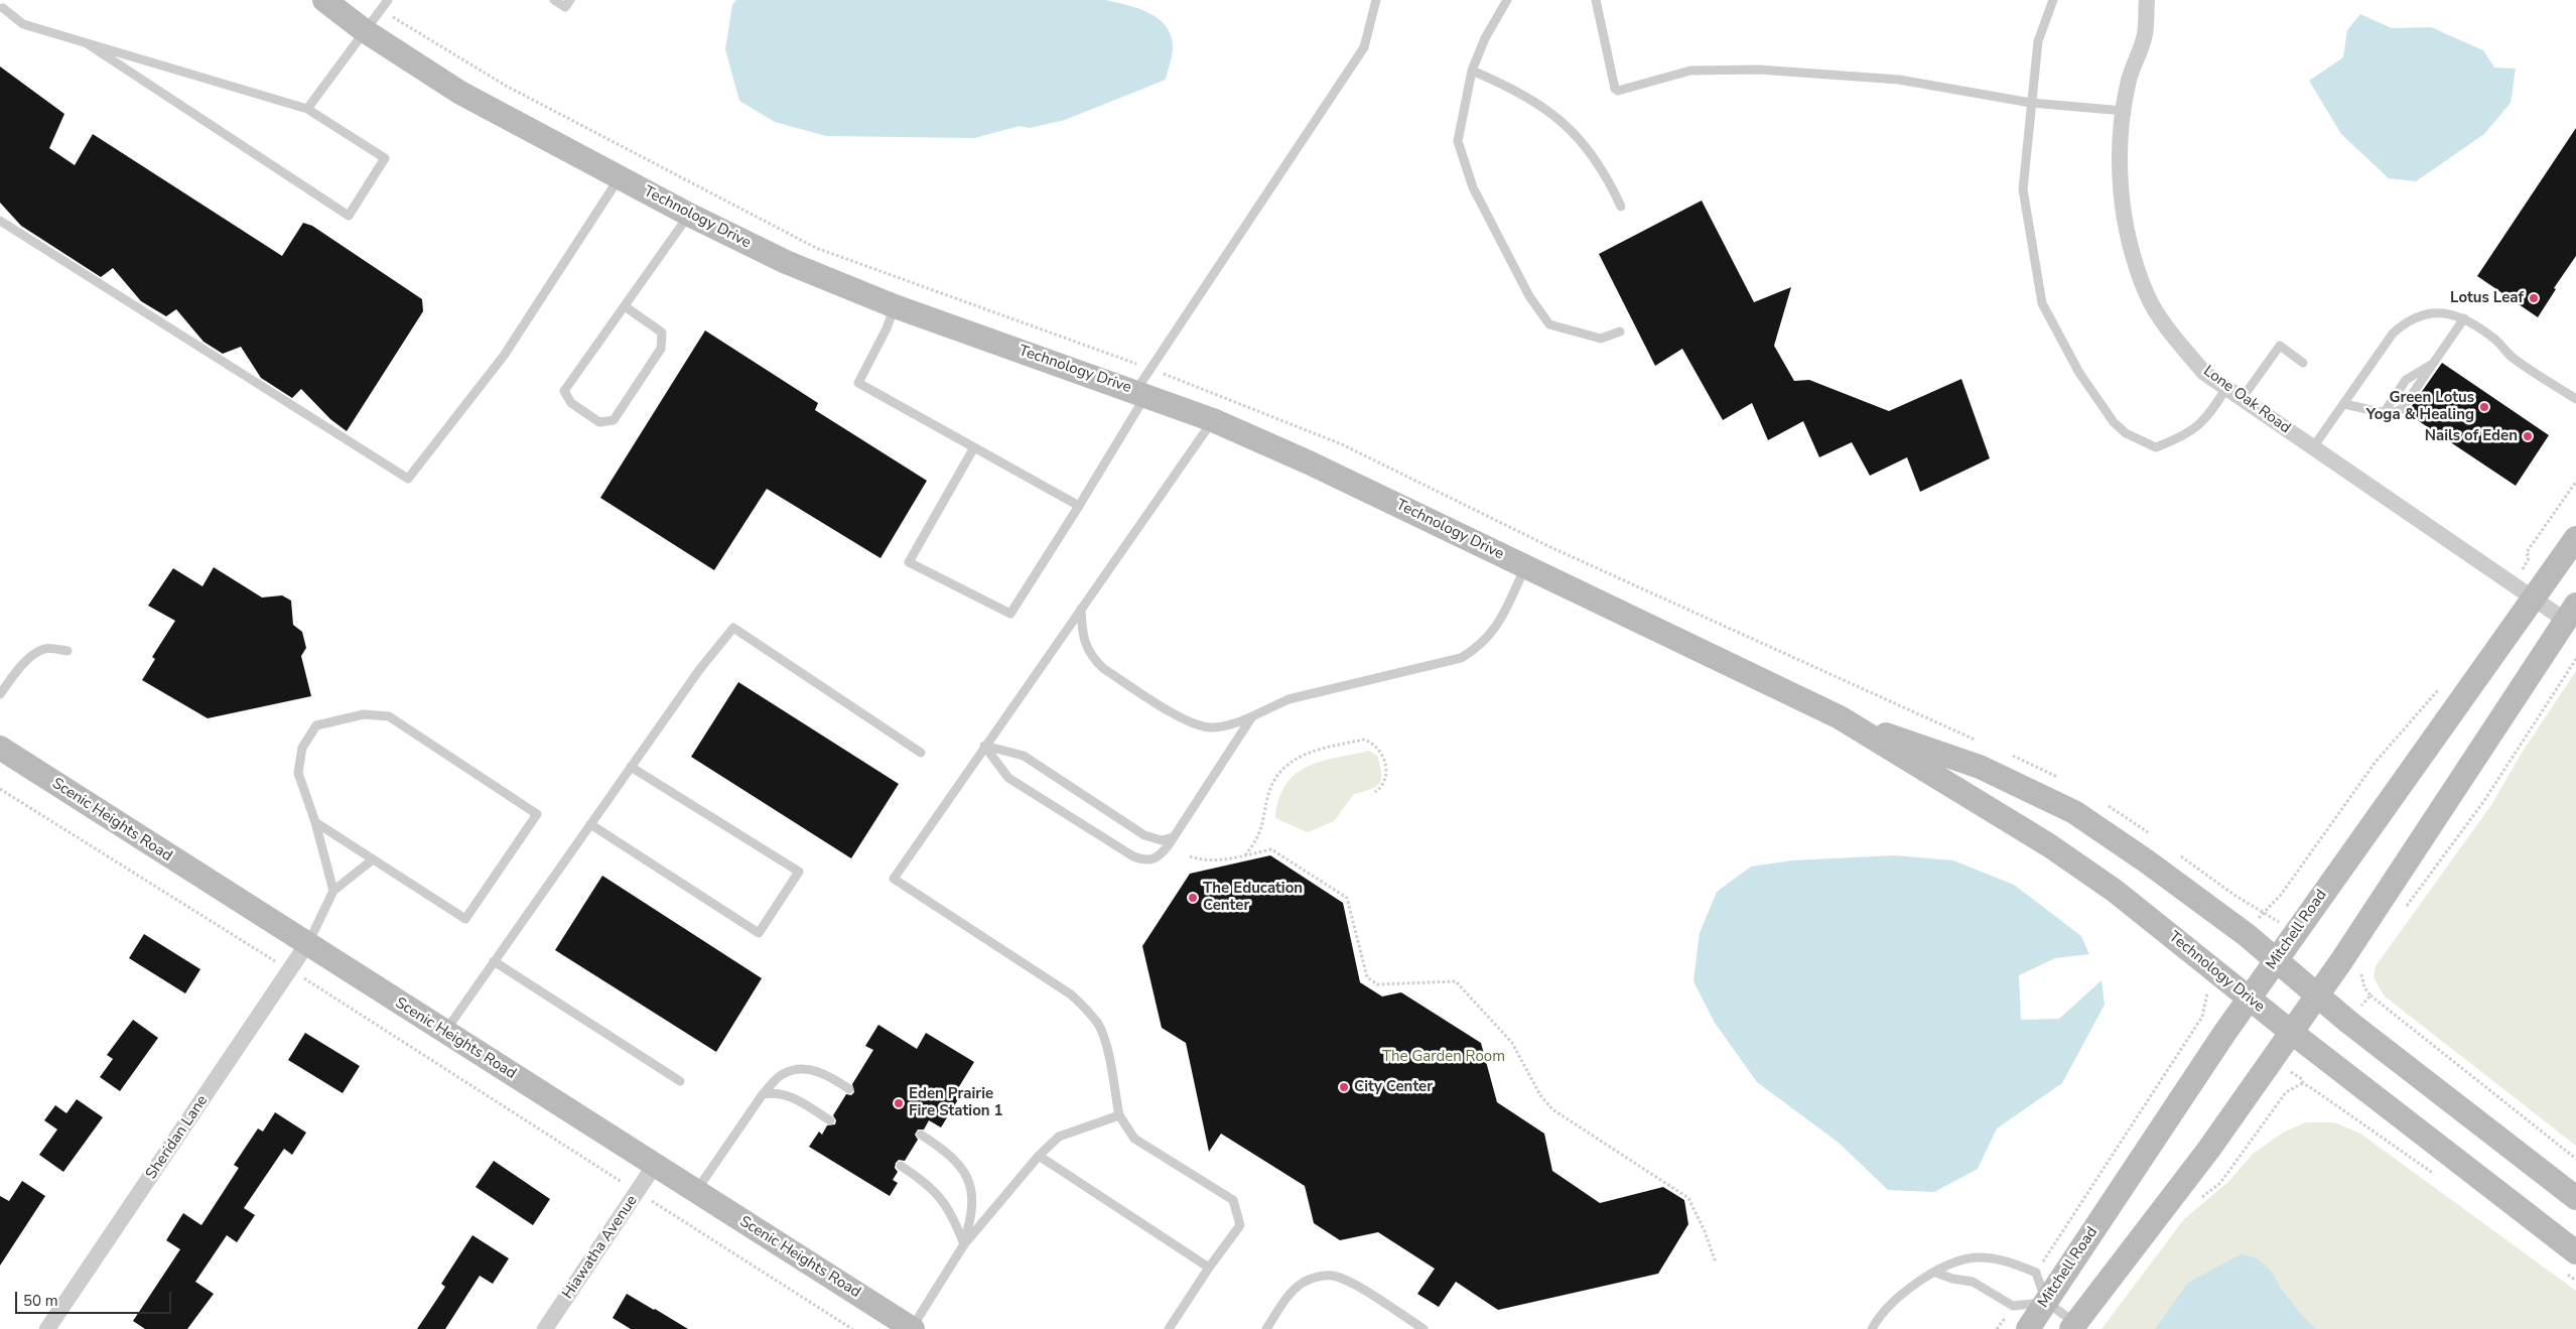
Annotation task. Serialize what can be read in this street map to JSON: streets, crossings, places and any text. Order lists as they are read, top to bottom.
{
  "streets": {
    "street": [
      "Technology Drive",
      "Lone Oak Road",
      "Scenic Heights Road",
      "Mitchell Road",
      "Sheridan Lane",
      "Hiawatha Avenue"
    ]
  },
  "crossings": [
    ["Technology Drive", "Mitchell Road"],
    ["Lone Oak Road", "Mitchell Road"],
    ["Scenic Heights Road", "Sheridan Lane"],
    ["Scenic Heights Road", "Hiawatha Avenue"]
  ],
  "parks": ["The Garden Room"],
  "places": [
    "Lotus Leaf",
    "Green Lotus Yoga & Healing",
    "Nails of Eden",
    "The Education Center",
    "City Center",
    "Eden Prairie Fire Station 1"
  ],
  "scale_bar": "50 m"
}
